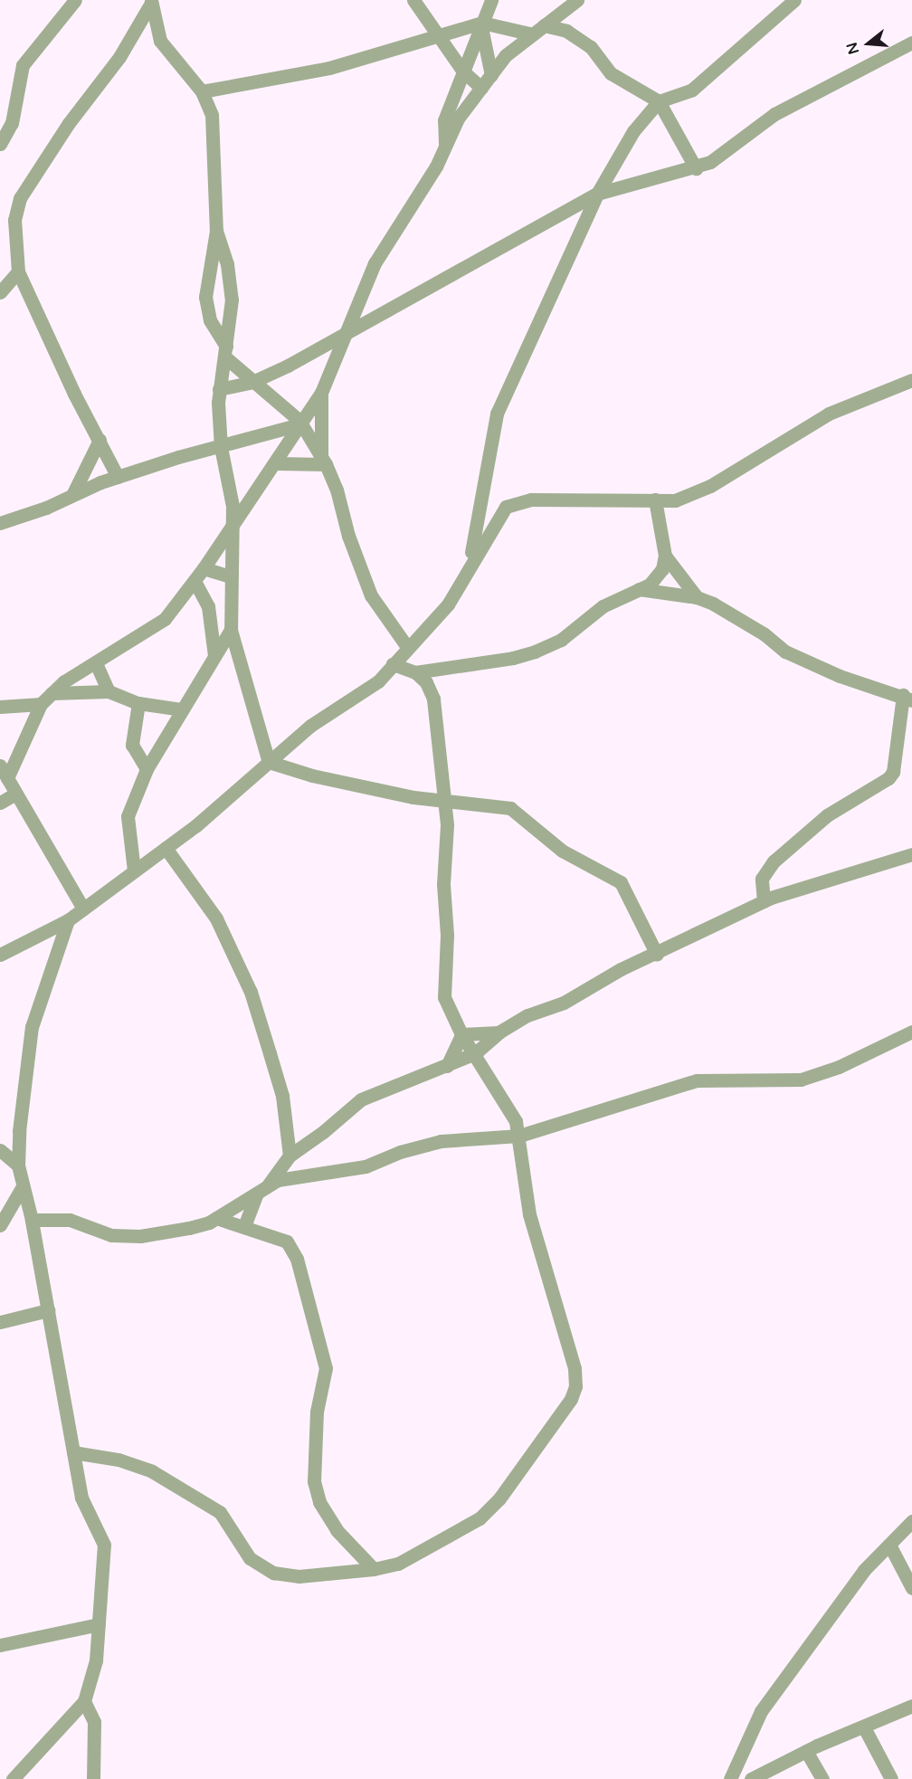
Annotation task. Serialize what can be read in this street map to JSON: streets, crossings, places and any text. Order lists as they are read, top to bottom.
{
  "north": "left"
}
